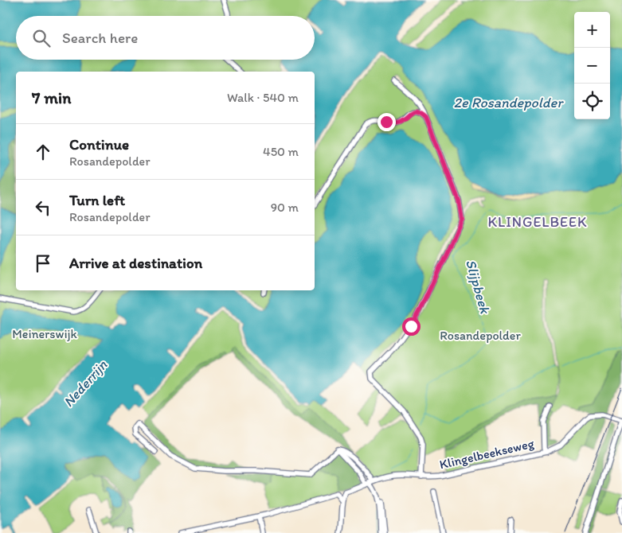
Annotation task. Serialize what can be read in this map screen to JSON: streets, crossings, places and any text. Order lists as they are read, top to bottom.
{
  "streets": {
    "street": ["Klingelbeekseweg"]
  },
  "districts": ["KLINGELBEEK"],
  "water": ["2e Rosandepolder", "Slijpbeek", "Nederrijn"],
  "parks": ["Meinerswijk", "Rosandepolder"],
  "page": {
    "map_buttons": ["+", "−"],
    "search": "Search here",
    "heading": ["7 min", "Walk · 540 m"],
    "list": [
      ["Continue", "Rosandepolder", "450 m"],
      ["Turn left", "Rosandepolder", "90 m"],
      "Arrive at destination"
    ]
  }
}
